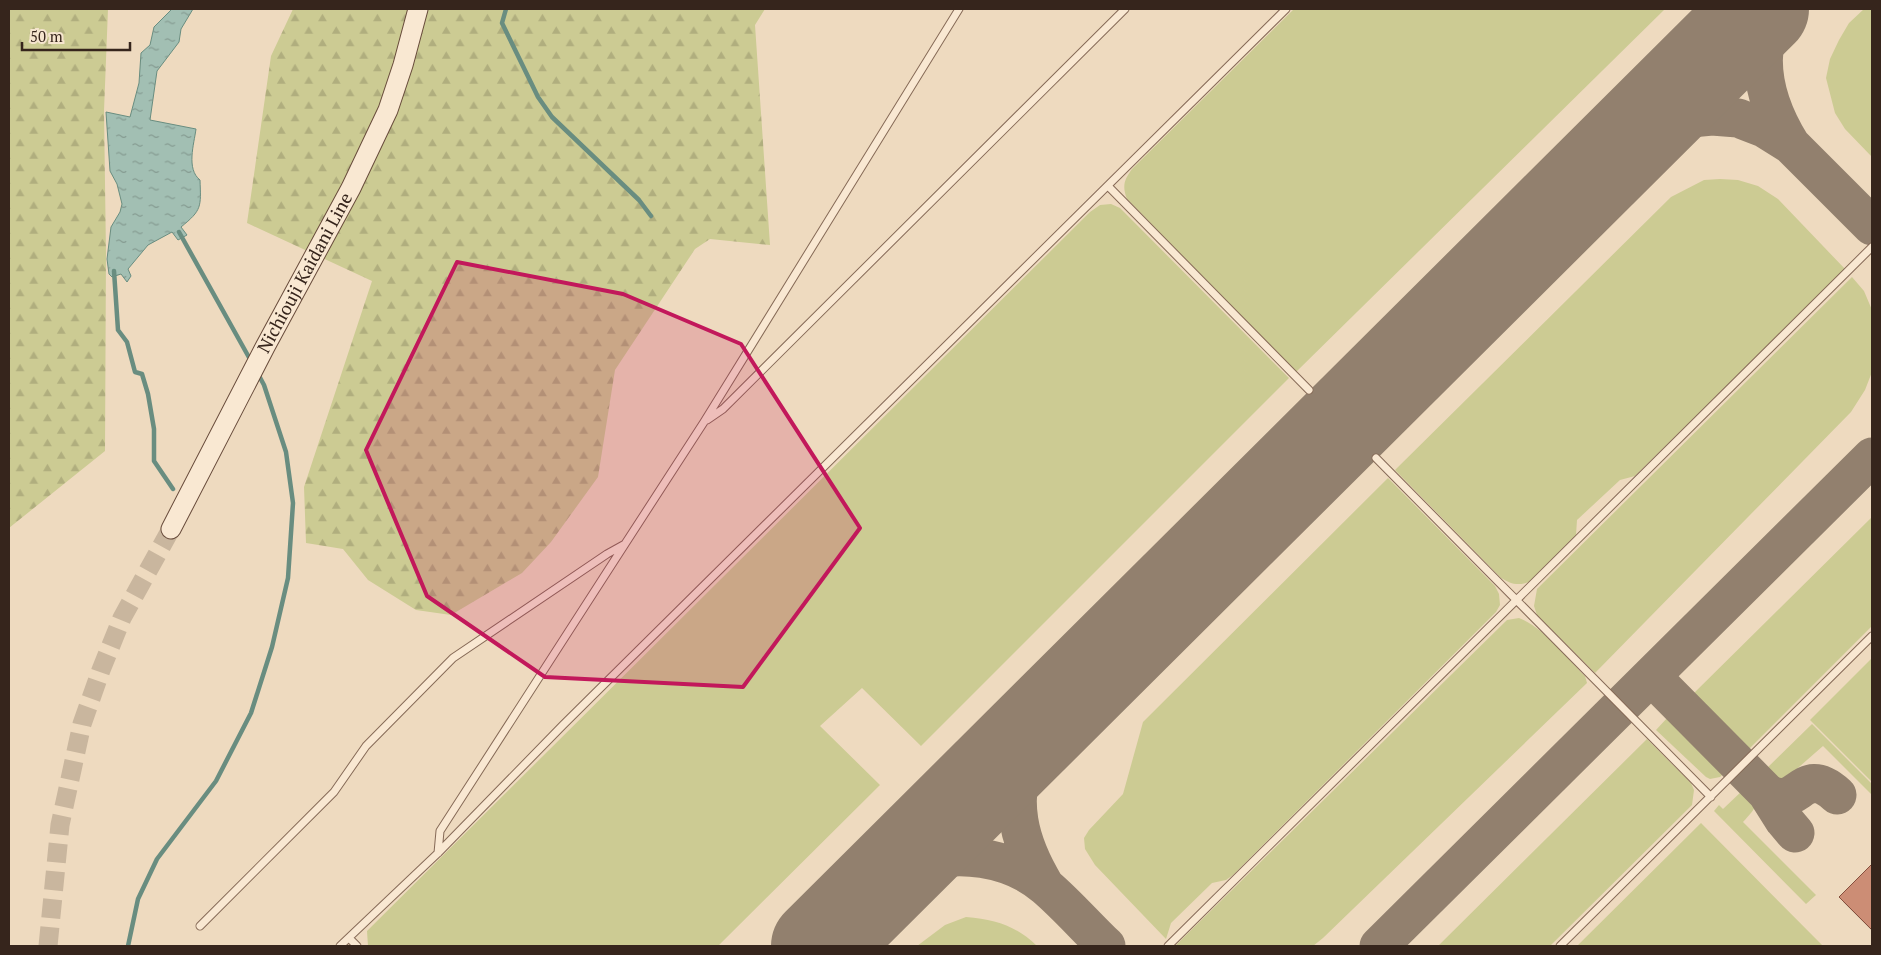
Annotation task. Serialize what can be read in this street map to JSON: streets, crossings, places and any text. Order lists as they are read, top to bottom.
{
  "streets": {
    "main road": ["Nichiouji Kaidani Line"]
  },
  "scale_bar": "50 m"
}
